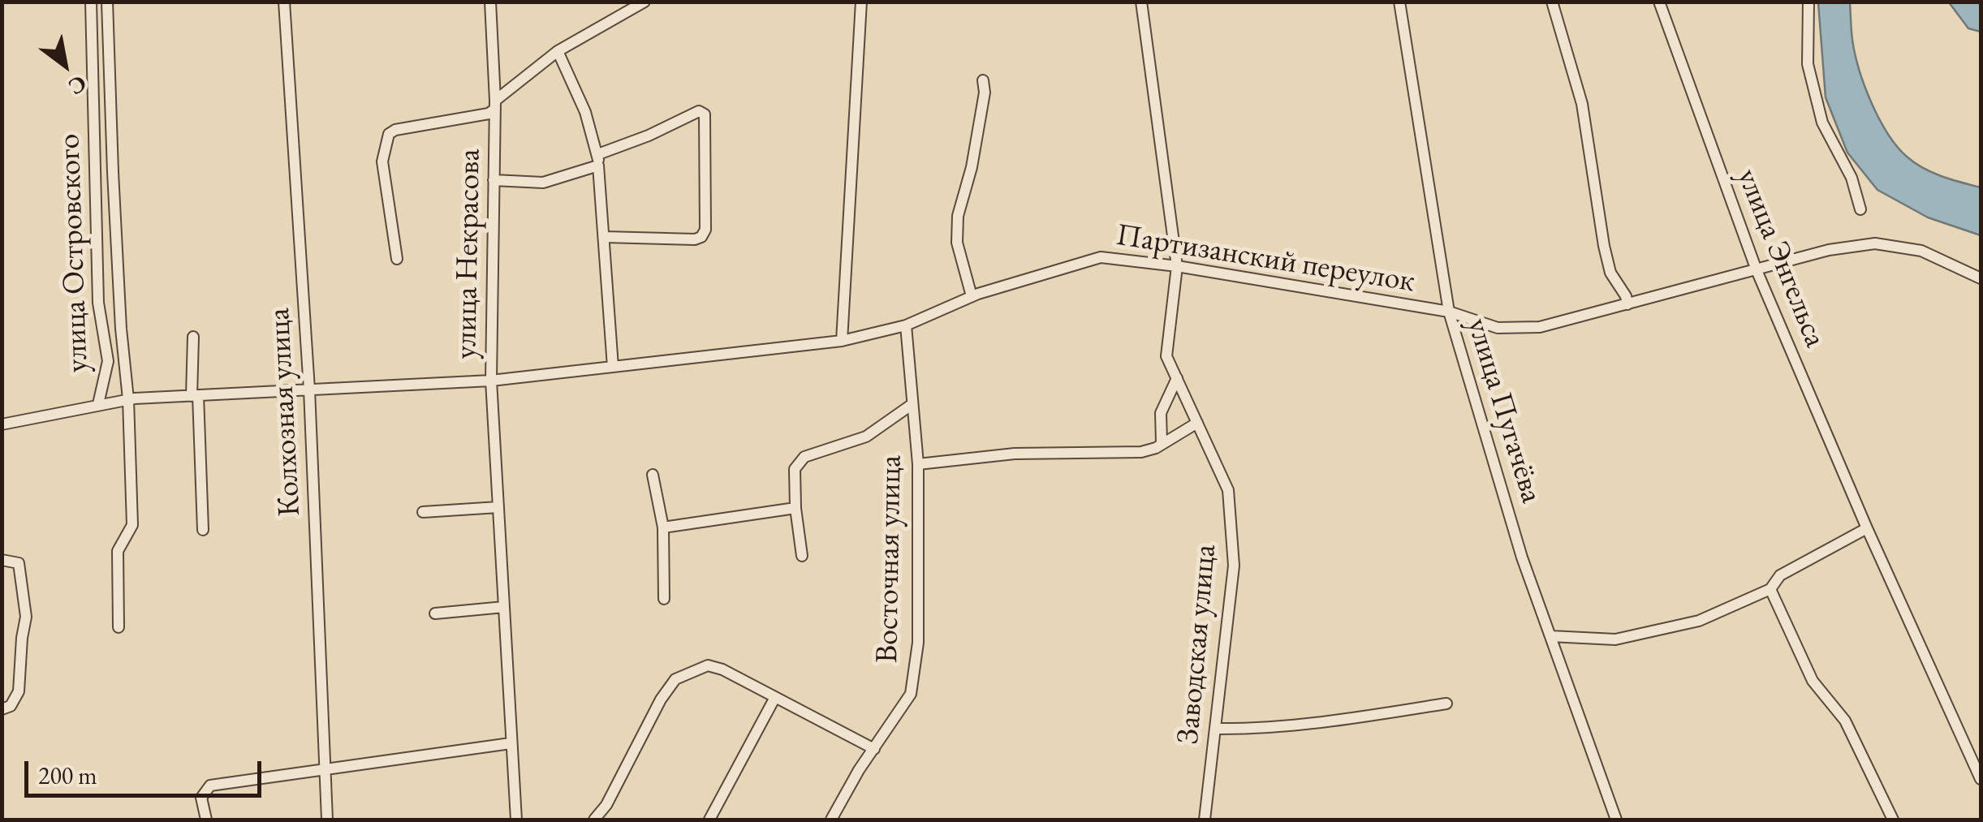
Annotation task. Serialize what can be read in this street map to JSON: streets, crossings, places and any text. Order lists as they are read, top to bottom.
{
  "streets": {
    "street": [
      "улица Островского",
      "улица Некрасова",
      "улица Энгельса",
      "Партизанский переулок",
      "улица Пугачёва",
      "Колхозная улица",
      "Восточная улица",
      "Заводская улица"
    ]
  },
  "crossings": [
    ["улица Островского", "Партизанский переулок"],
    ["улица Некрасова", "Партизанский переулок"],
    ["улица Энгельса", "Партизанский переулок"],
    ["Партизанский переулок", "улица Пугачёва"],
    ["Партизанский переулок", "Колхозная улица"],
    ["Партизанский переулок", "Восточная улица"],
    ["Партизанский переулок", "Заводская улица"]
  ],
  "scale_bar": "200 m",
  "north": "bottom right"
}
